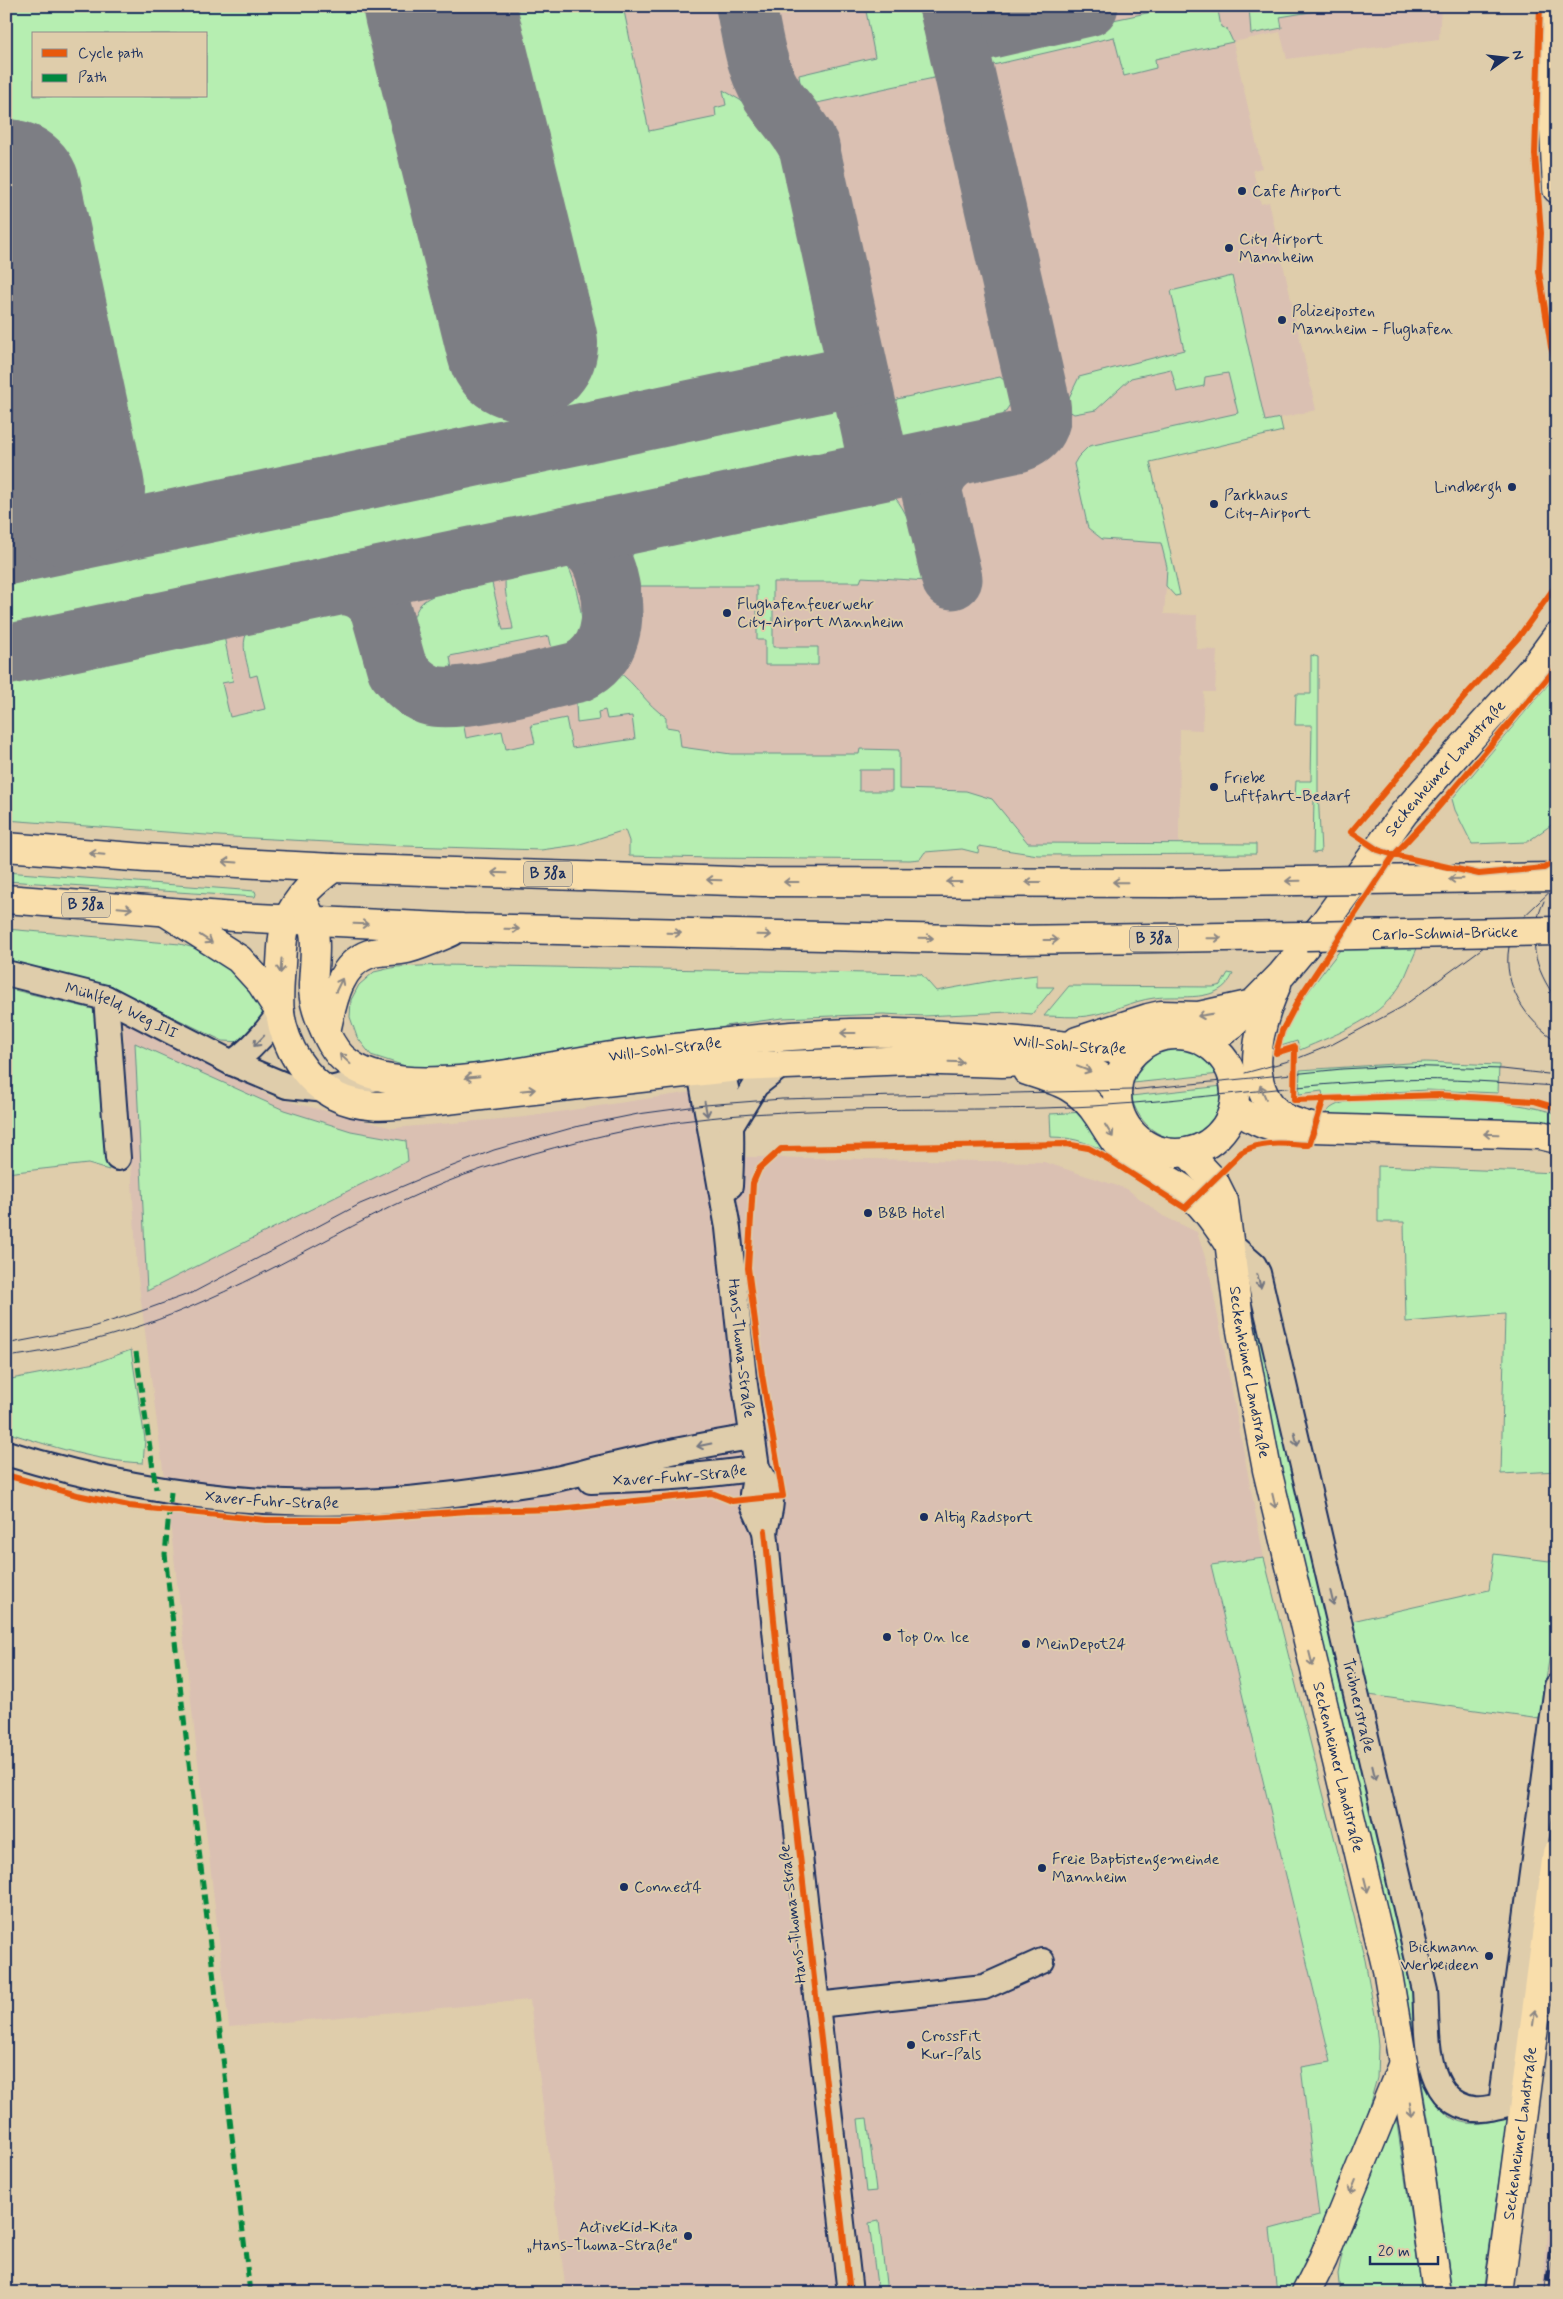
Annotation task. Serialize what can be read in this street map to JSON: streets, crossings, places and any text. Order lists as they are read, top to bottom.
{
  "streets": {
    "main road": [
      "Seckenheimer Landstraße",
      "B 38a",
      "Carlo-Schmid-Brücke",
      "Will-Sohl-Straße"
    ],
    "street": [
      "Mühlfeld, Weg III",
      "Hans-Thoma-Straße",
      "Xaver-Fuhr-Straße",
      "Trübnerstraße"
    ]
  },
  "crossings": [
    ["Seckenheimer Landstraße", "Will-Sohl-Straße"],
    ["Seckenheimer Landstraße", "Trübnerstraße"],
    ["B 38a", "Carlo-Schmid-Brücke"],
    ["B 38a", "Will-Sohl-Straße"],
    ["Mühlfeld, Weg III", "Will-Sohl-Straße"],
    ["Will-Sohl-Straße", "Hans-Thoma-Straße"],
    ["Hans-Thoma-Straße", "Xaver-Fuhr-Straße"]
  ],
  "one_way": ["Trübnerstraße"],
  "places": [
    "Cafe Airport",
    "City Airport Mannheim",
    "Polizeiposten Mannheim - Flughafen",
    "Lindbergh",
    "Parkhaus City-Airport",
    "Flughafenfeuerwehr City-Airport Mannheim",
    "Friebe Luftfahrt-Bedarf",
    "B&B Hotel",
    "Altig Radsport",
    "Top On Ice",
    "MeinDepot24",
    "Freie Baptistengemeinde Mannheim",
    "Connect4",
    "Bickmann Werbeideen",
    "CrossFit Kur-Pals",
    "ActiveKid-Kita „Hans-Thoma-Straße“"
  ],
  "legend": ["Cycle path", "Path"],
  "scale_bar": "20 m",
  "north": "right"
}
